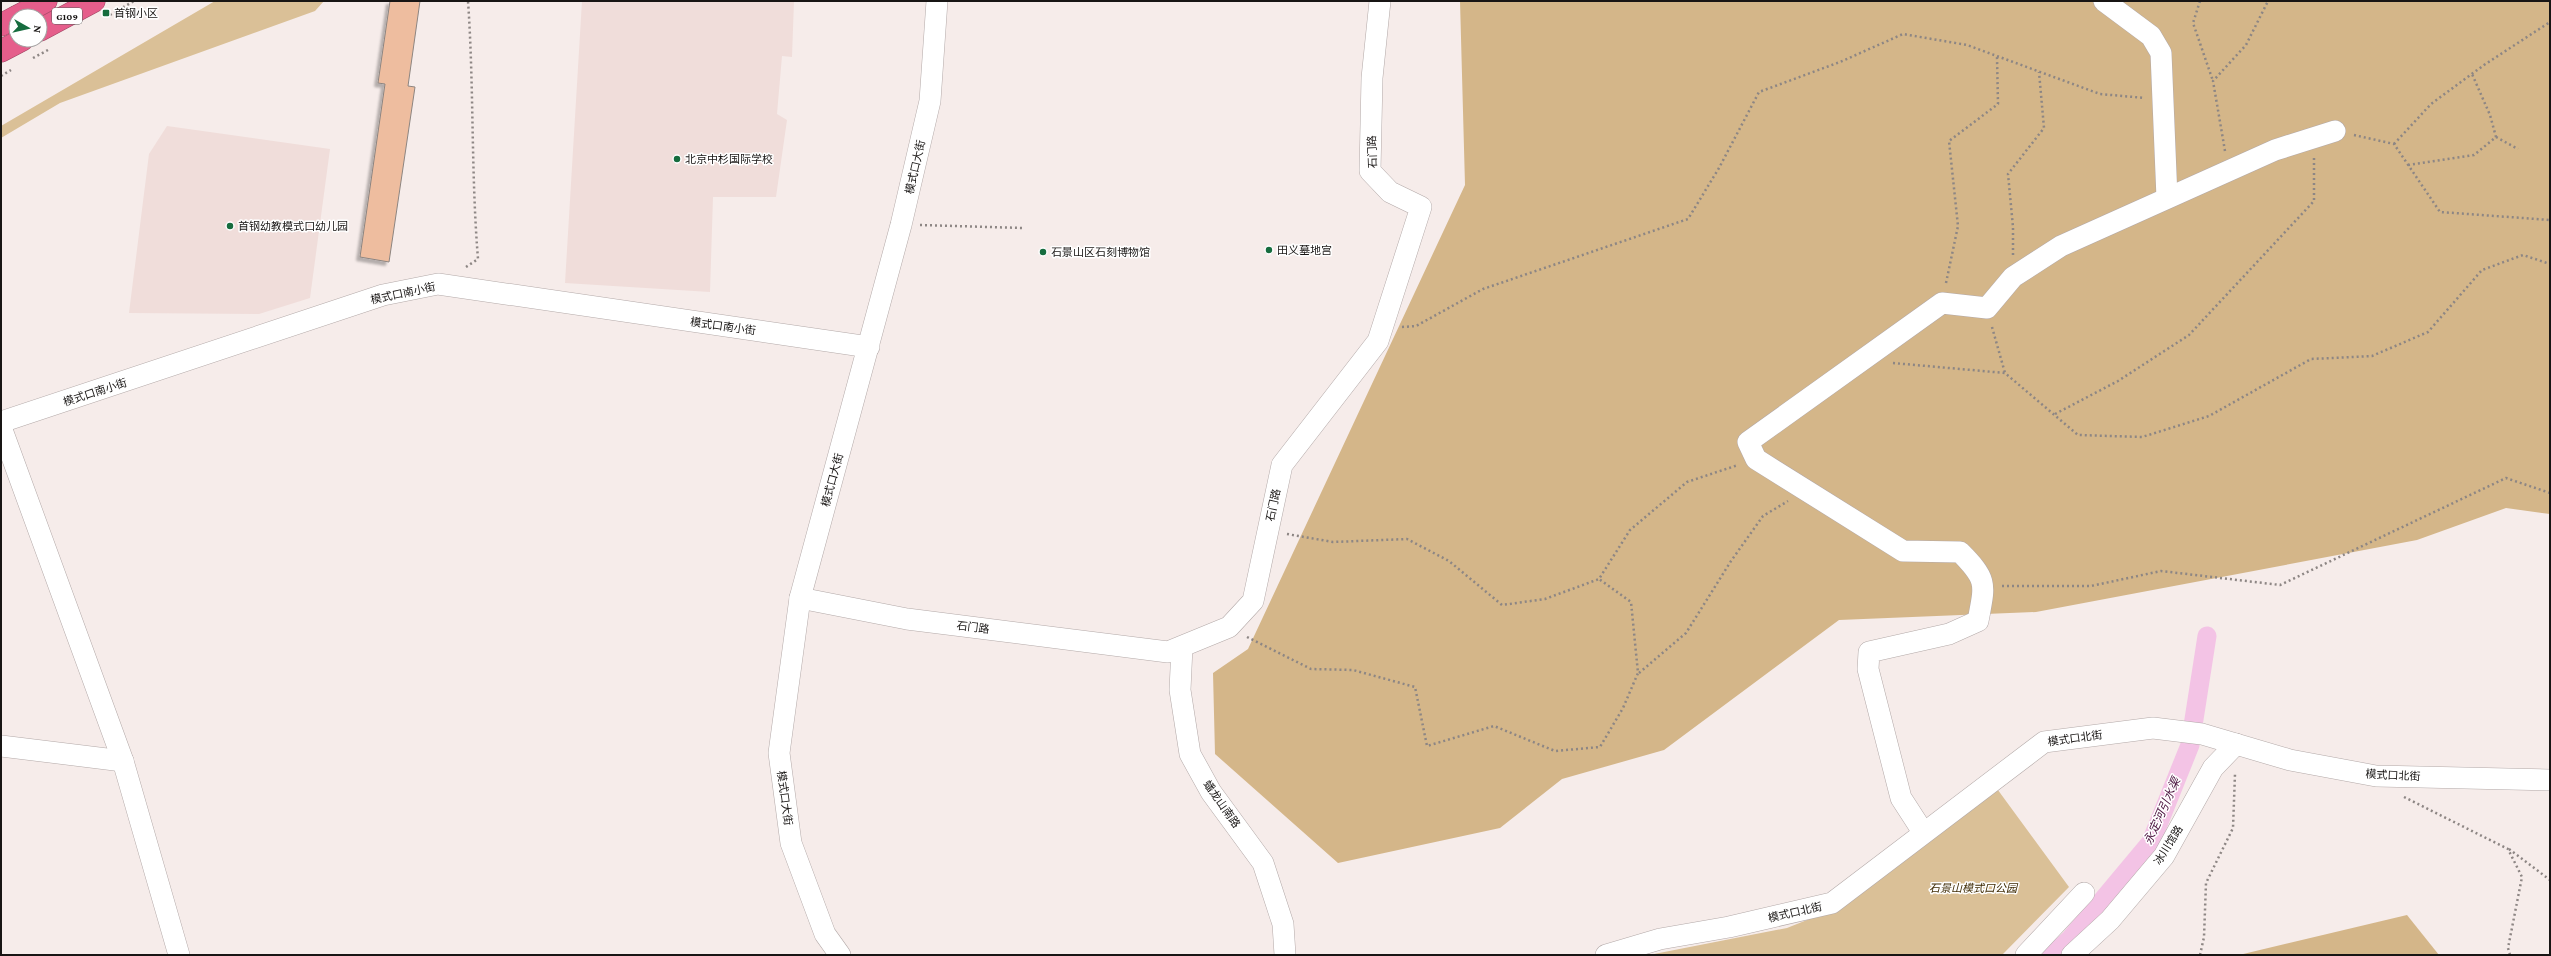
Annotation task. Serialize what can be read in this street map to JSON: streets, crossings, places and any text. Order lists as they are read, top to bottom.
{
  "streets": {
    "highway": ["G109"],
    "street": [
      "石门路",
      "模式口大街",
      "模式口南小街",
      "模式口北街",
      "蟠龙山南路",
      "冰川馆路"
    ]
  },
  "crossings": [
    ["石门路", "模式口大街"],
    ["石门路", "蟠龙山南路"],
    ["模式口大街", "模式口南小街"],
    ["模式口北街", "冰川馆路"]
  ],
  "water": ["永定河引水渠"],
  "parks": ["石景山模式口公园"],
  "places": {
    "transit": ["首钢小区"],
    "other": [
      "北京中杉国际学校",
      "首钢幼教模式口幼儿园",
      "田义墓地宫",
      "石景山区石刻博物馆"
    ]
  },
  "north": "right"
}
